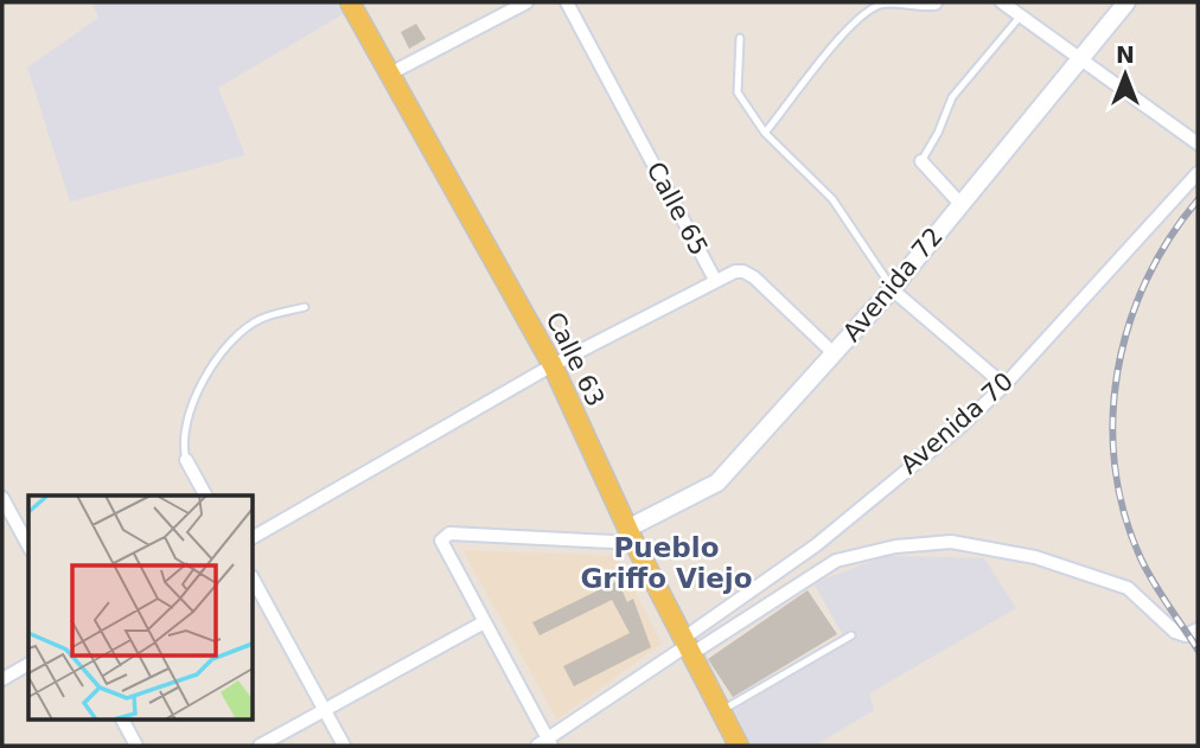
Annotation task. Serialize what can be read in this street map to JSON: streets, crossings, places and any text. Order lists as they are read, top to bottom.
{
  "streets": {
    "main road": ["Calle 63"],
    "street": ["Calle 65", "Avenida 72", "Avenida 70"]
  },
  "crossings": [
    ["Calle 65", "Avenida 72"],
    ["Avenida 72", "Calle 63"],
    ["Calle 63", "Avenida 70"]
  ],
  "districts": ["Pueblo Griffo Viejo"],
  "north": "top"
}
